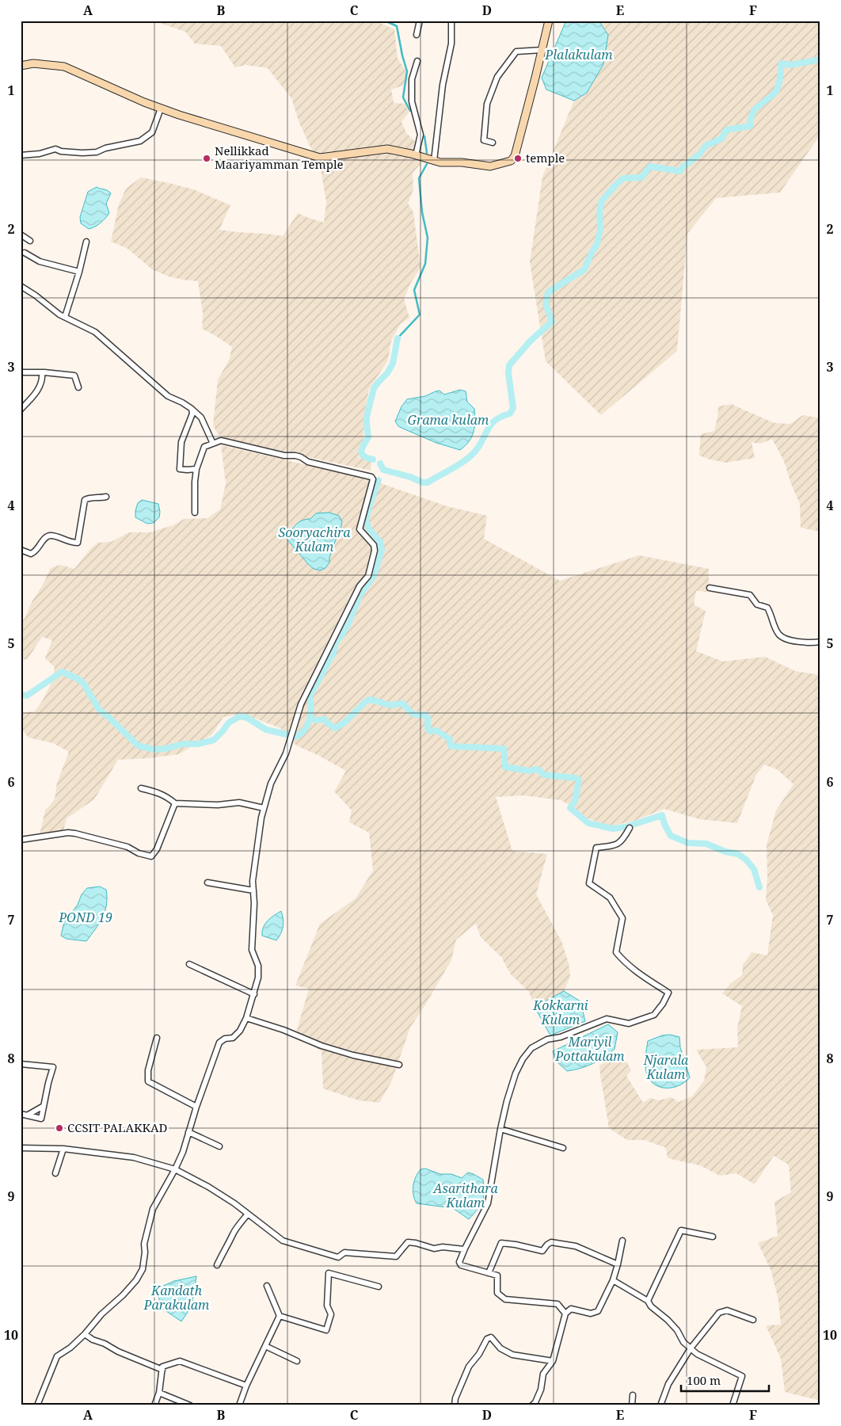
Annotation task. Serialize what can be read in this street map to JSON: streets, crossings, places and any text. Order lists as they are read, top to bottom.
{
  "water": [
    "Plalakulam",
    "Grama kulam",
    "Sooryachira Kulam",
    "POND 19",
    "Kokkarni Kulam",
    "Mariyil Pottakulam",
    "Njarala Kulam",
    "Asarithara Kulam",
    "Kandath Parakulam"
  ],
  "places": ["Nellikkad Maariyamman Temple", "temple", "CCSIT PALAKKAD"],
  "scale_bar": "100 m",
  "grid": {
    "columns": [
      "A",
      "B",
      "C",
      "D",
      "E",
      "F"
    ],
    "rows": [
      "1",
      "2",
      "3",
      "4",
      "5",
      "6",
      "7",
      "8",
      "9",
      "10"
    ]
  }
}
